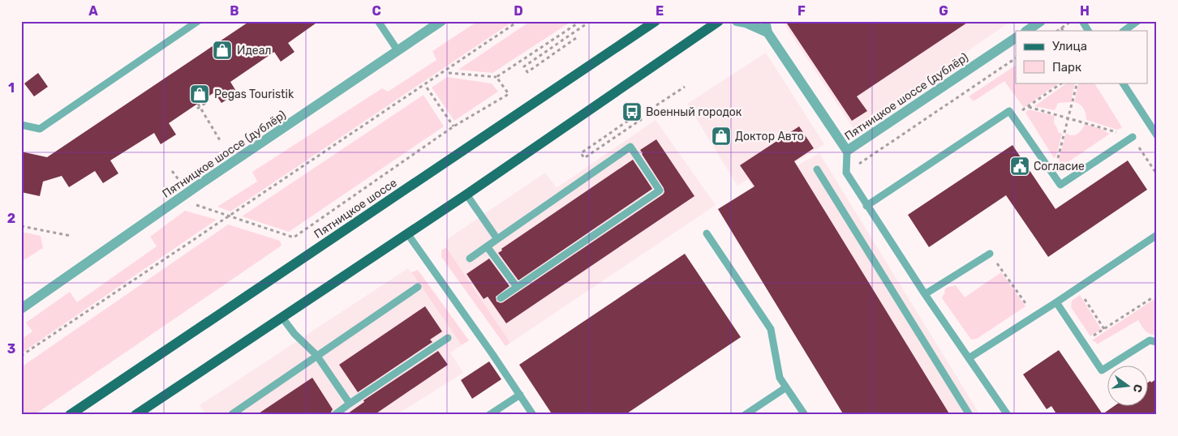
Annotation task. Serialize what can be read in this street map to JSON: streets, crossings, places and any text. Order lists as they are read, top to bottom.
{
  "streets": {
    "main road": ["Пятницкое шоссе"],
    "street": ["Пятницкое шоссе (дублёр)"]
  },
  "places": {
    "shop": ["Идеал", "Pegas Touristik", "Доктор Авто"],
    "bus stop": ["Военный городок"],
    "public building": ["Согласие"]
  },
  "legend": ["Улица", "Парк"],
  "north": "right",
  "grid": {
    "columns": [
      "A",
      "B",
      "C",
      "D",
      "E",
      "F",
      "G",
      "H"
    ],
    "rows": ["1", "2", "3"]
  }
}
